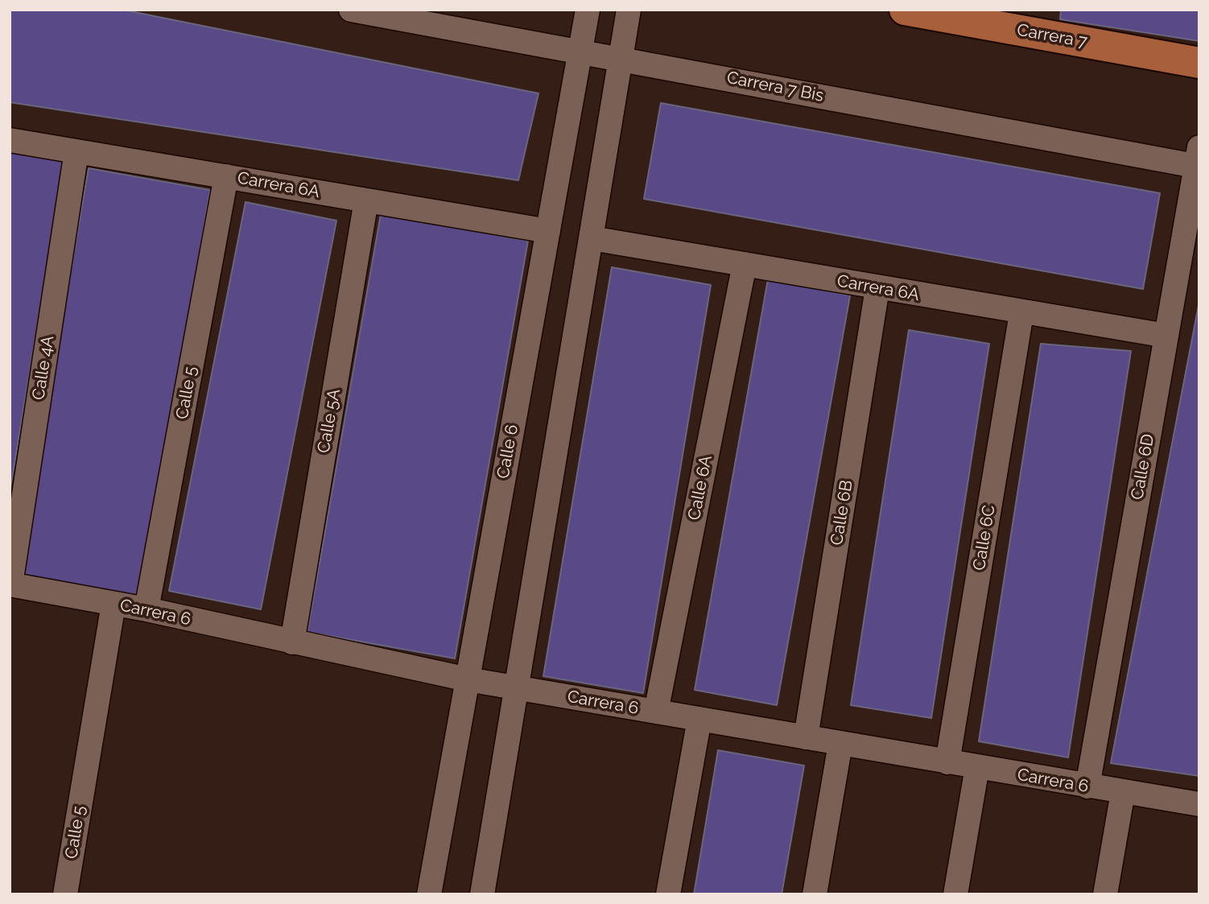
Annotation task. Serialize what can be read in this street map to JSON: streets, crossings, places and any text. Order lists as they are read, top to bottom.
{
  "streets": {
    "main road": ["Carrera 7"],
    "street": [
      "Carrera 7 Bis",
      "Carrera 6A",
      "Calle 4A",
      "Calle 5",
      "Calle 5A",
      "Calle 6",
      "Calle 6D",
      "Calle 6A",
      "Calle 6B",
      "Calle 6C",
      "Carrera 6"
    ]
  },
  "crossings": [
    ["Carrera 7 Bis", "Calle 6"],
    ["Carrera 7 Bis", "Calle 6D"],
    ["Carrera 6A", "Calle 4A"],
    ["Carrera 6A", "Calle 5"],
    ["Carrera 6A", "Calle 5A"],
    ["Carrera 6A", "Calle 6"],
    ["Carrera 6A", "Calle 6D"],
    ["Carrera 6A", "Calle 6A"],
    ["Carrera 6A", "Calle 6B"],
    ["Carrera 6A", "Calle 6C"],
    ["Calle 4A", "Carrera 6"],
    ["Calle 5", "Carrera 6"],
    ["Calle 5A", "Carrera 6"],
    ["Calle 6", "Carrera 6"],
    ["Calle 6D", "Carrera 6"],
    ["Calle 6A", "Carrera 6"],
    ["Calle 6B", "Carrera 6"],
    ["Calle 6C", "Carrera 6"]
  ]
}
